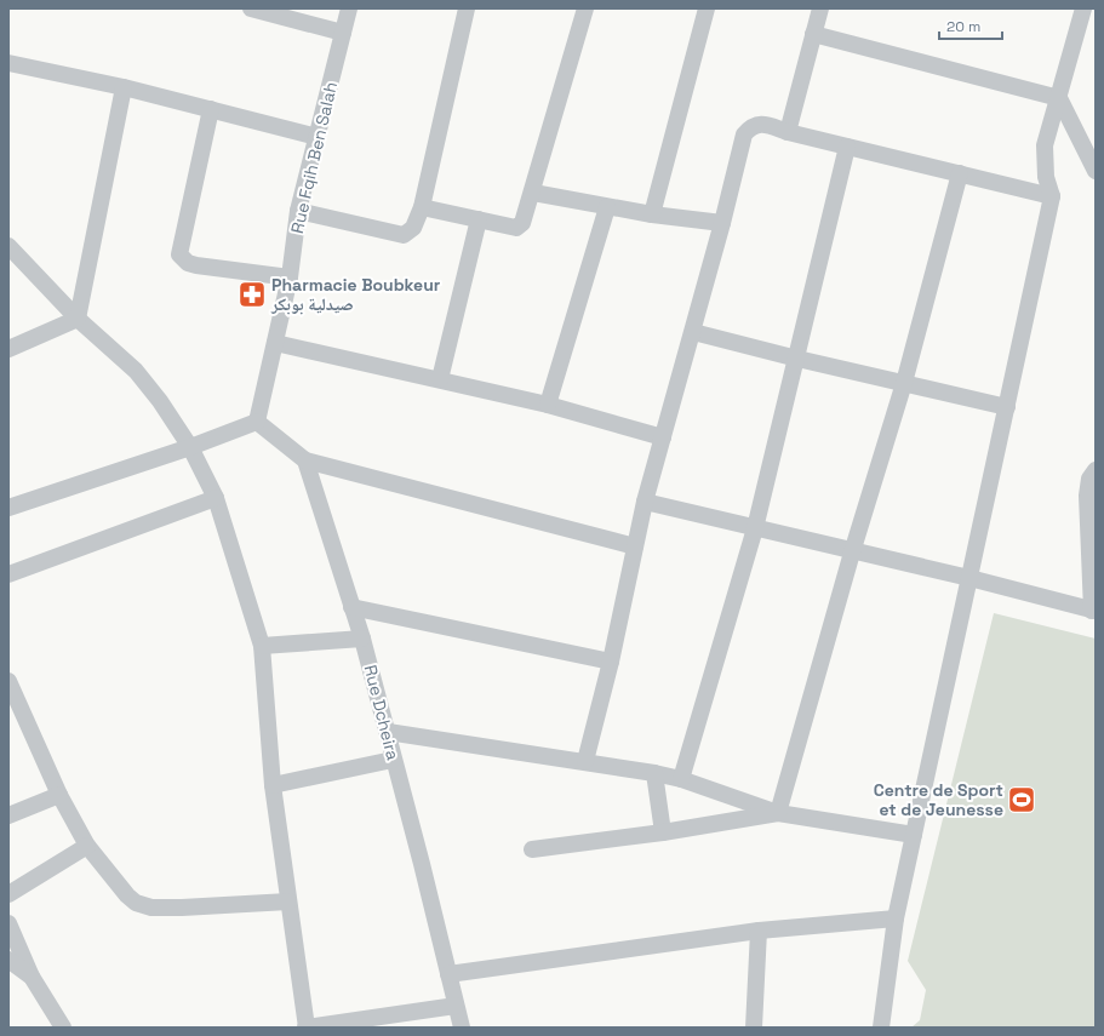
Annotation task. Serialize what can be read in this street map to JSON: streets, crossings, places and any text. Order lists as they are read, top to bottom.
{
  "streets": {
    "street": ["Rue Fqih Ben Salah", "Rue Dcheira"]
  },
  "places": {
    "pharmacy": ["Pharmacie Boubkeur صيدلية بوبكر"],
    "sports": ["Centre de Sport et de Jeunesse"]
  },
  "scale_bar": "20 m"
}
